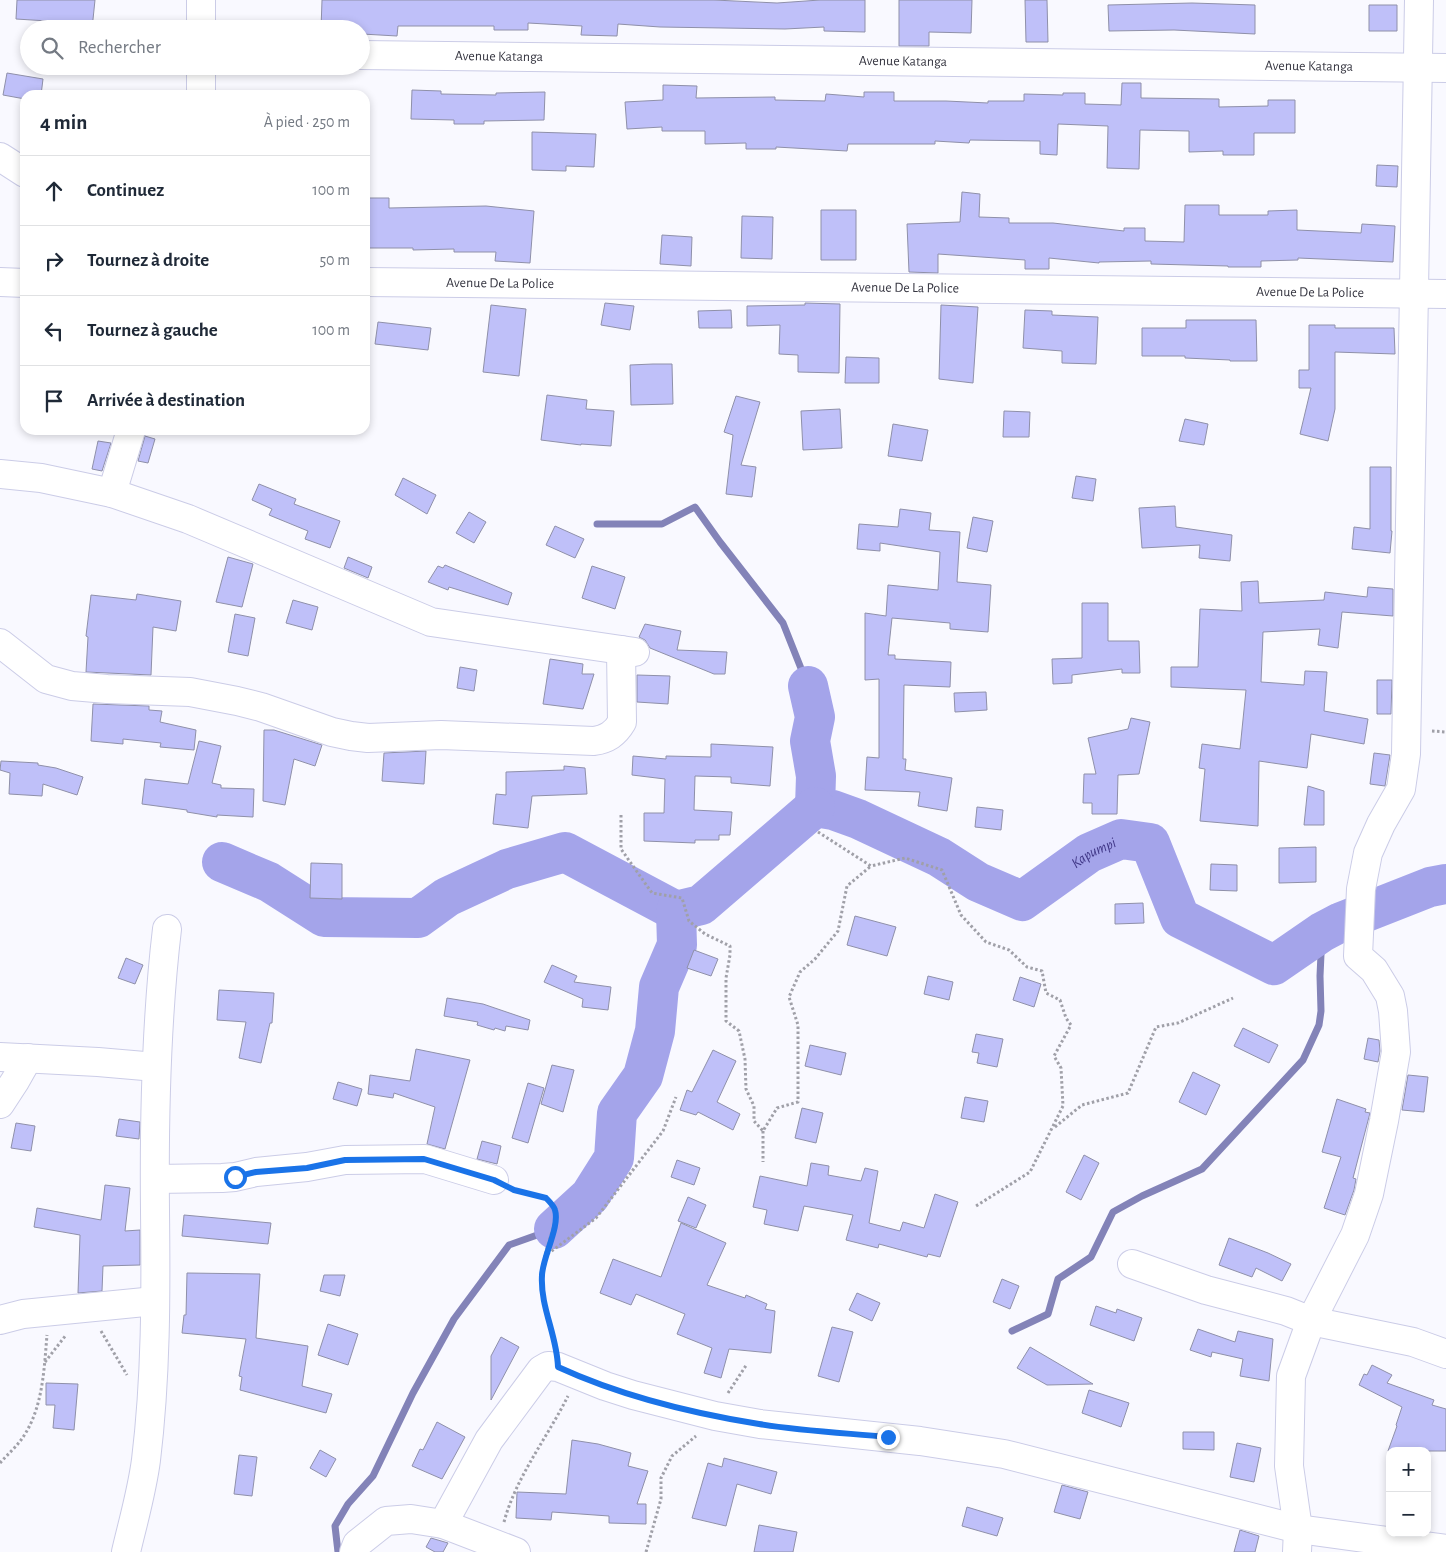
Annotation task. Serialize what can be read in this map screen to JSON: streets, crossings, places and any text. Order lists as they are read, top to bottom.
{
  "streets": {
    "street": ["Avenue Katanga", "Avenue De La Police"]
  },
  "water": ["Kapumpi"],
  "page": {
    "search": "Rechercher",
    "heading": ["4 min", "À pied · 250 m"],
    "list": [
      ["Continuez", "100 m"],
      ["Tournez à droite", "50 m"],
      ["Tournez à gauche", "100 m"],
      "Arrivée à destination"
    ],
    "map_buttons": ["+", "−"]
  }
}
